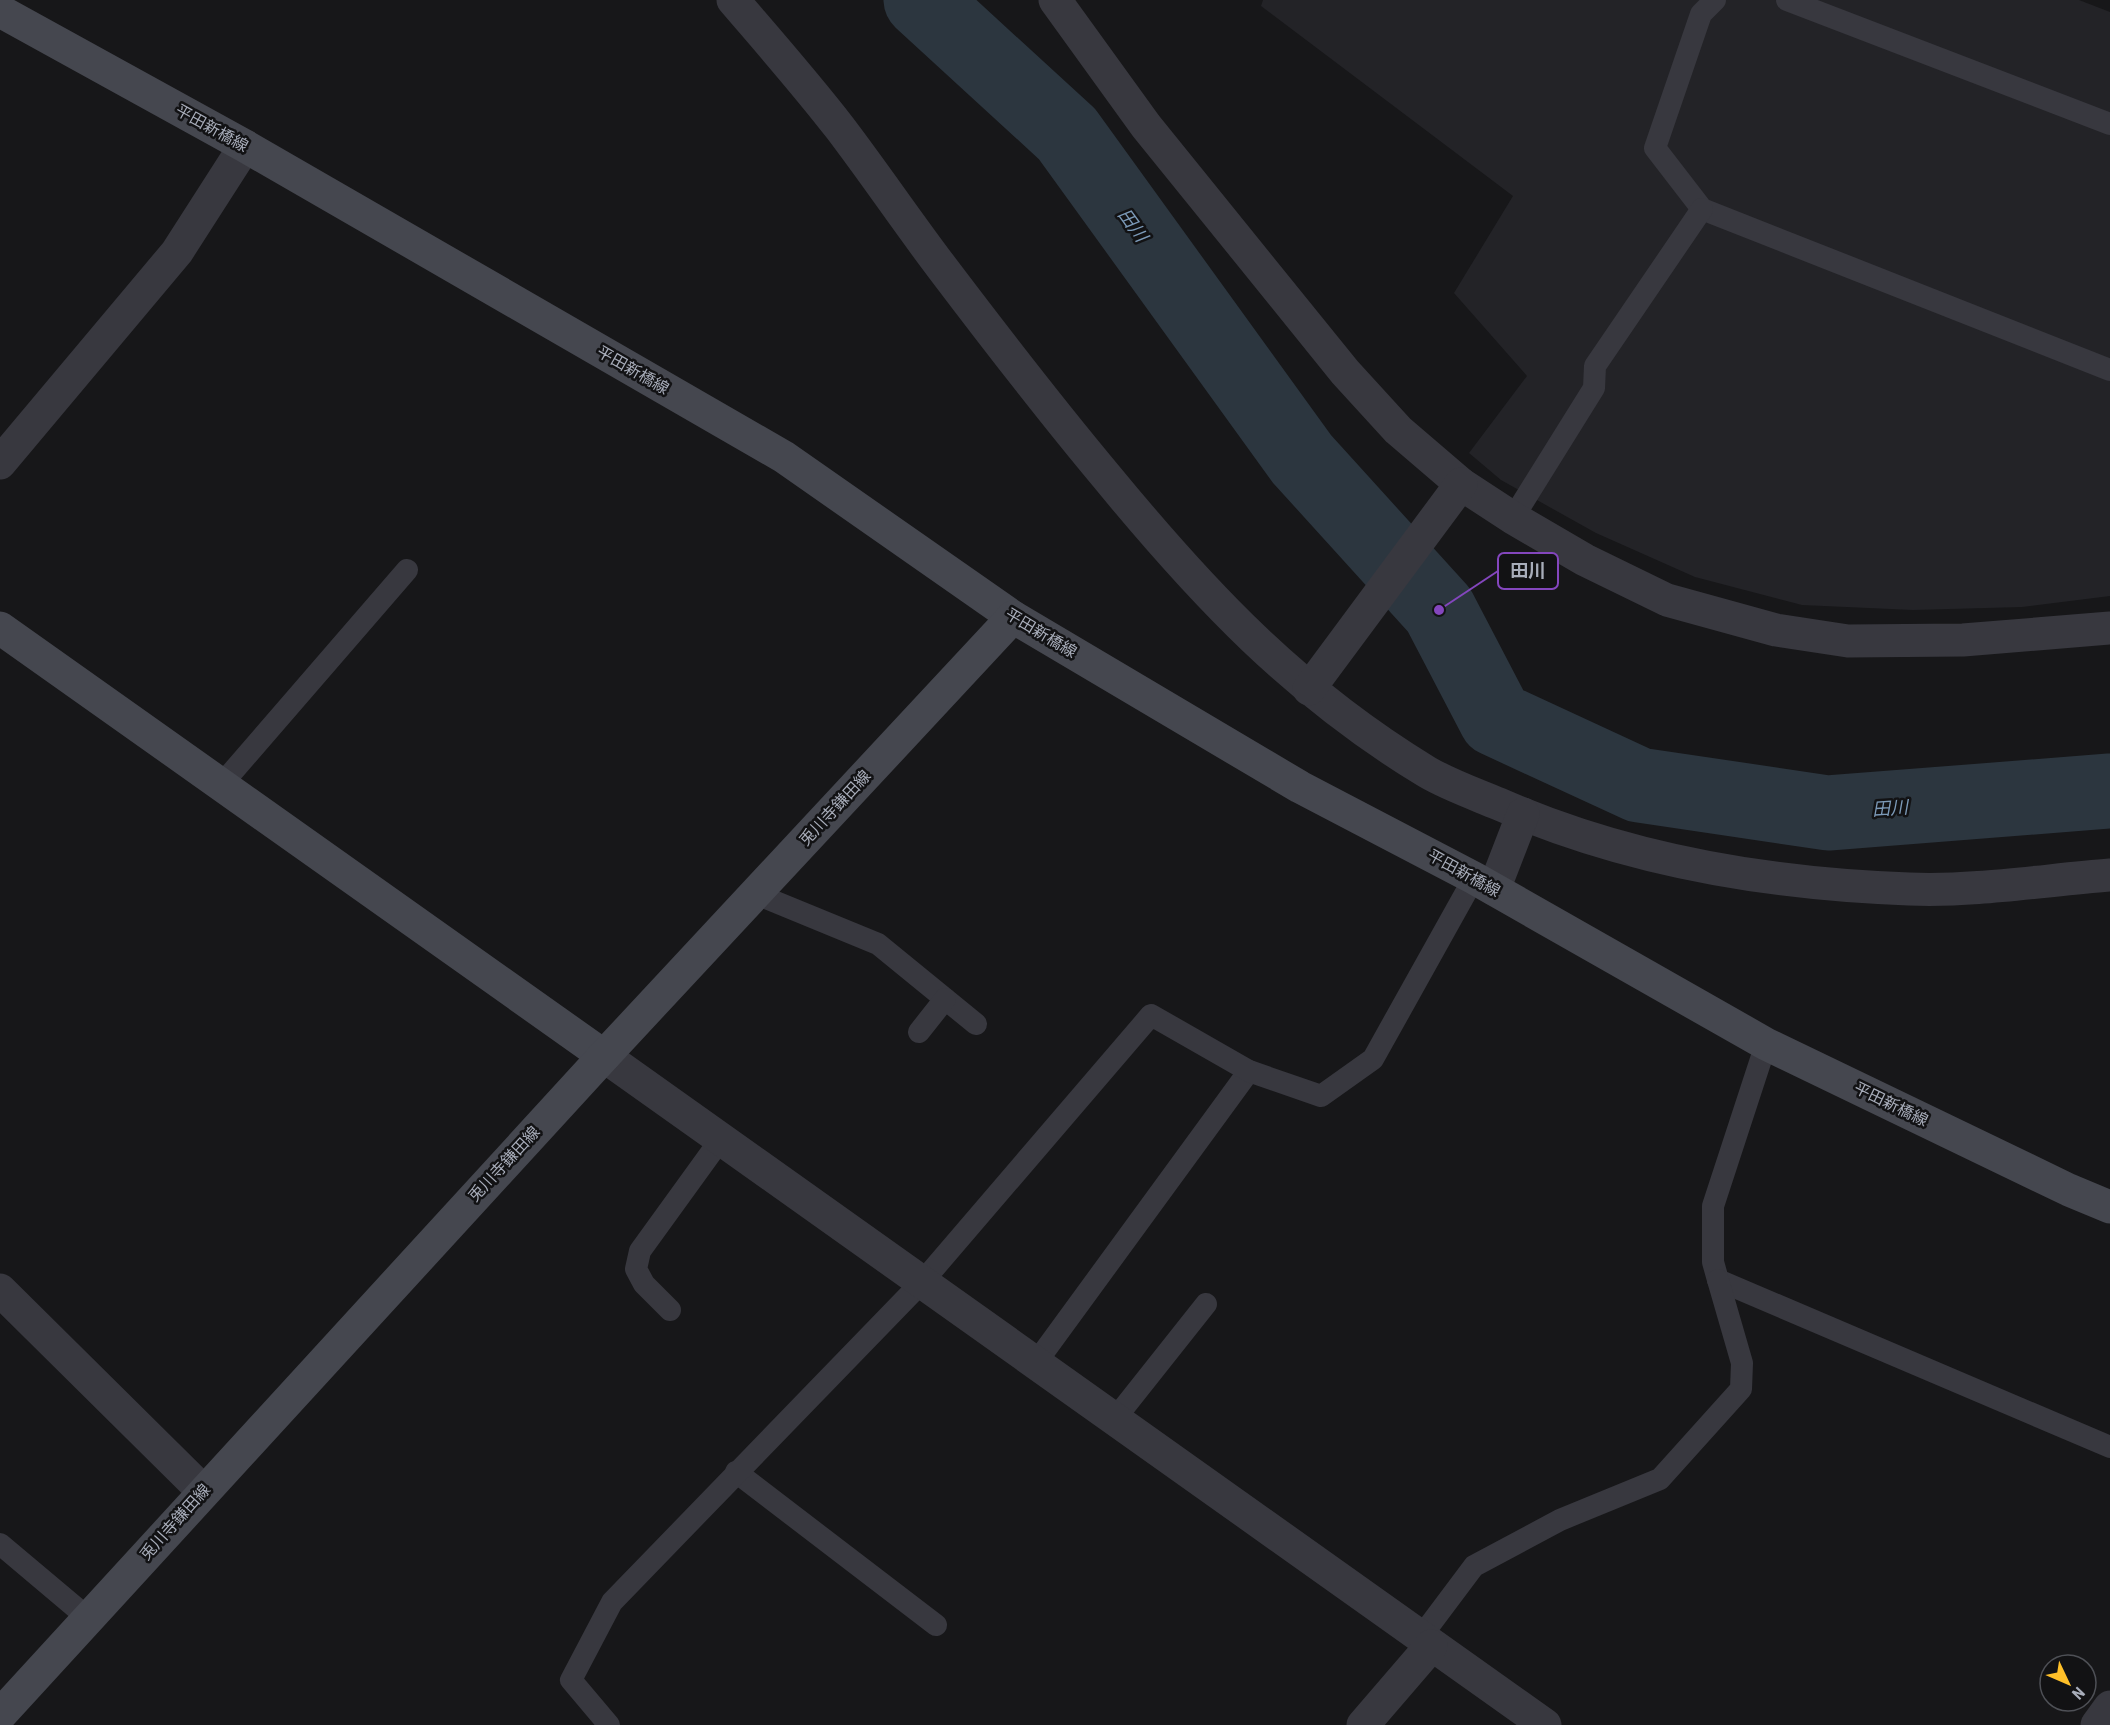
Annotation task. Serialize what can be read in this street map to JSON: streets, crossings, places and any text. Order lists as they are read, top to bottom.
{
  "streets": {
    "main road": ["平田新橋線", "兎川寺鎌田線"]
  },
  "crossings": [
    ["平田新橋線", "兎川寺鎌田線"]
  ],
  "water": ["田川"],
  "places": ["田川"],
  "north": "bottom right"
}
